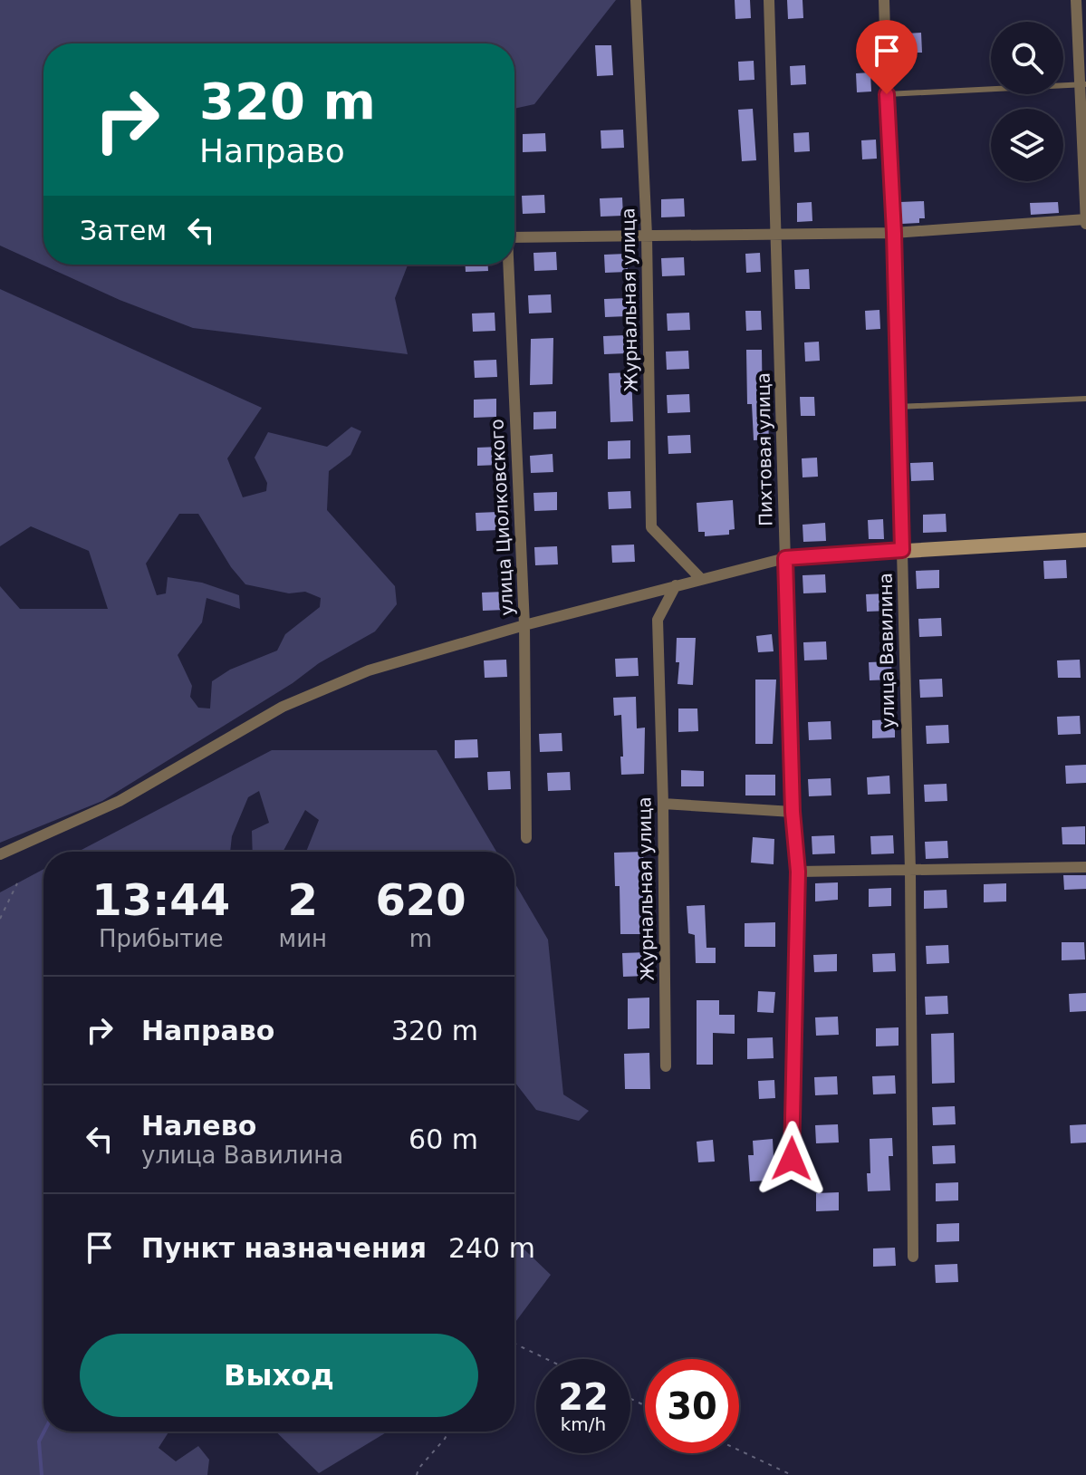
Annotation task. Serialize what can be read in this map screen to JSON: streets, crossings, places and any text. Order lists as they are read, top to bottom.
{
  "streets": {
    "street": [
      "Журнальная улица",
      "Пихтовая улица",
      "улица Циолковского",
      "улица Вавилина"
    ]
  },
  "page": {
    "turn": ["320 m", "Направо"],
    "then": "Затем",
    "eta": [
      "13:44",
      "Прибытие",
      "2",
      "мин",
      "620",
      "m"
    ],
    "list": [
      {
        "name": "Направо",
        "value": "320 m"
      },
      {
        "name": "Налево",
        "note": "улица Вавилина",
        "value": "60 m"
      },
      {
        "name": "Пункт назначения",
        "value": "240 m"
      }
    ],
    "buttons": "Выход",
    "speed": "22 km/h",
    "limit": "30"
  }
}
